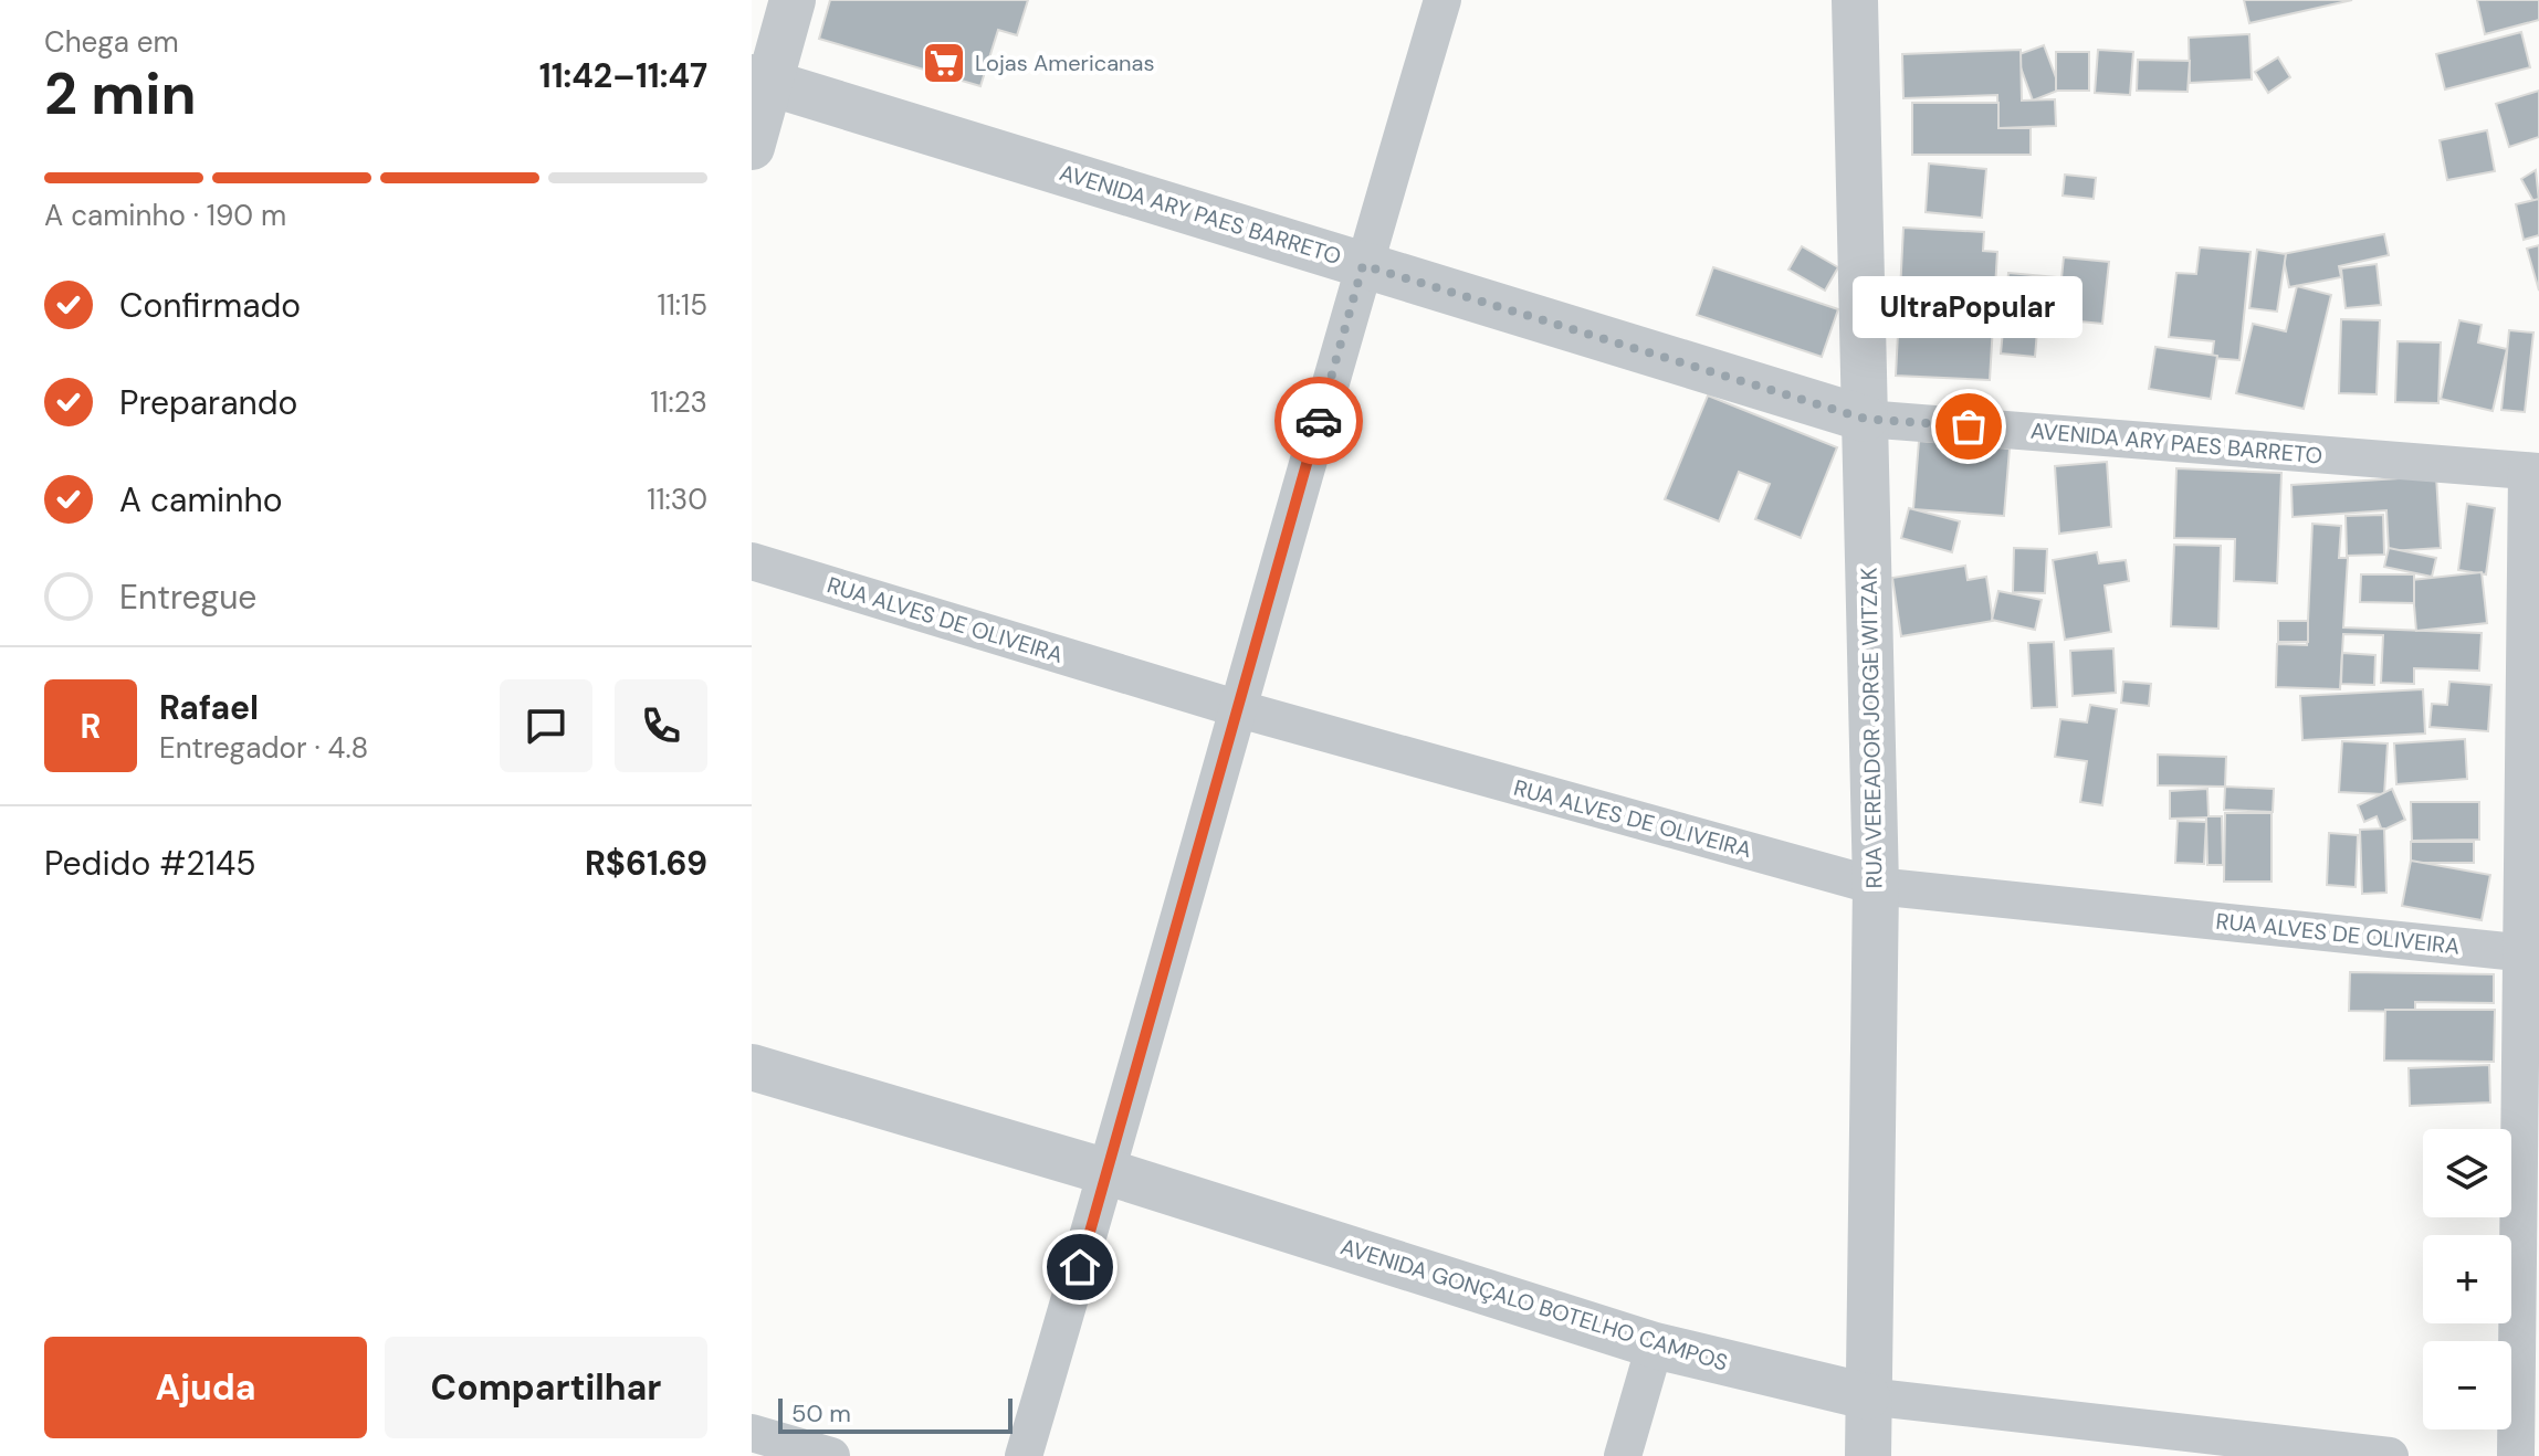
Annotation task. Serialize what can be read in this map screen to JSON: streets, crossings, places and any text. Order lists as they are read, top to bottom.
{
  "streets": {
    "street": [
      "AVENIDA ARY PAES BARRETO",
      "RUA ALVES DE OLIVEIRA",
      "RUA VEREADOR JORGE WITZAK",
      "AVENIDA GONÇALO BOTELHO CAMPOS"
    ]
  },
  "crossings": [
    ["AVENIDA ARY PAES BARRETO", "RUA VEREADOR JORGE WITZAK"],
    ["RUA ALVES DE OLIVEIRA", "RUA VEREADOR JORGE WITZAK"],
    ["RUA VEREADOR JORGE WITZAK", "AVENIDA GONÇALO BOTELHO CAMPOS"]
  ],
  "places": {
    "supermarket": ["Lojas Americanas"],
    "other": ["UltraPopular"]
  },
  "scale_bar": "50 m",
  "page": {
    "heading": ["2 min", "Chega em", "11:42–11:47"],
    "panel": [
      "Rafael",
      "Entregador · 4.8",
      "Pedido #2145",
      "R$61.69"
    ],
    "bar": "A caminho · 190 m",
    "list": [
      ["Confirmado", "11:15"],
      ["Preparando", "11:23"],
      ["A caminho", "11:30"],
      "Entregue"
    ],
    "bubble": "UltraPopular",
    "round": "R",
    "map_buttons": ["+", "−"],
    "buttons": ["Ajuda", "Compartilhar"],
    "scale": "50 m"
  }
}
